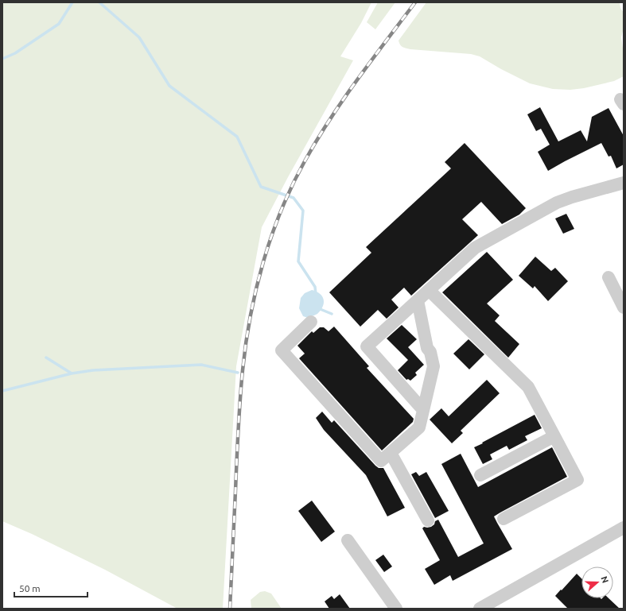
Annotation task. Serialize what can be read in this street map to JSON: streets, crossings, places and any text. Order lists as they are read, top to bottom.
{
  "scale_bar": "50 m",
  "north": "right"
}
